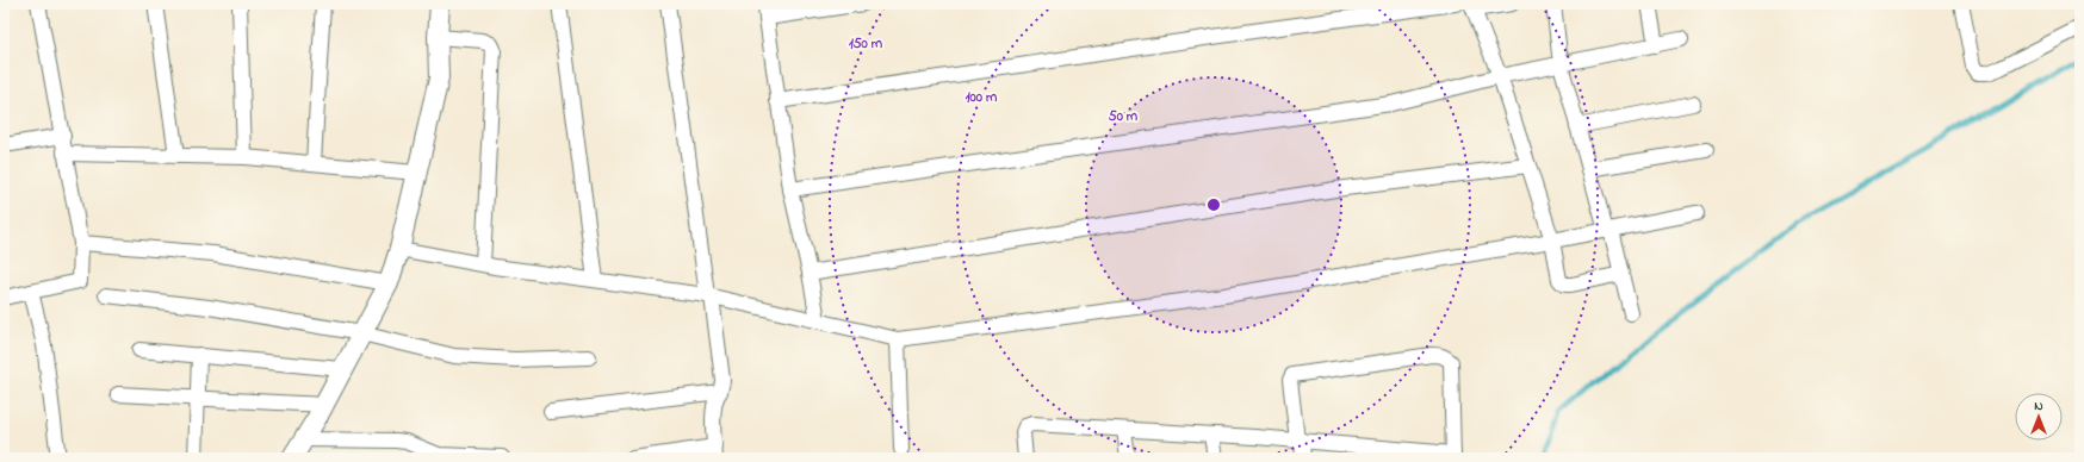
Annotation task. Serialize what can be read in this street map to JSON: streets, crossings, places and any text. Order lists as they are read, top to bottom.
{
  "north": "top",
  "rings": ["150 m", "100 m", "50 m"]
}
